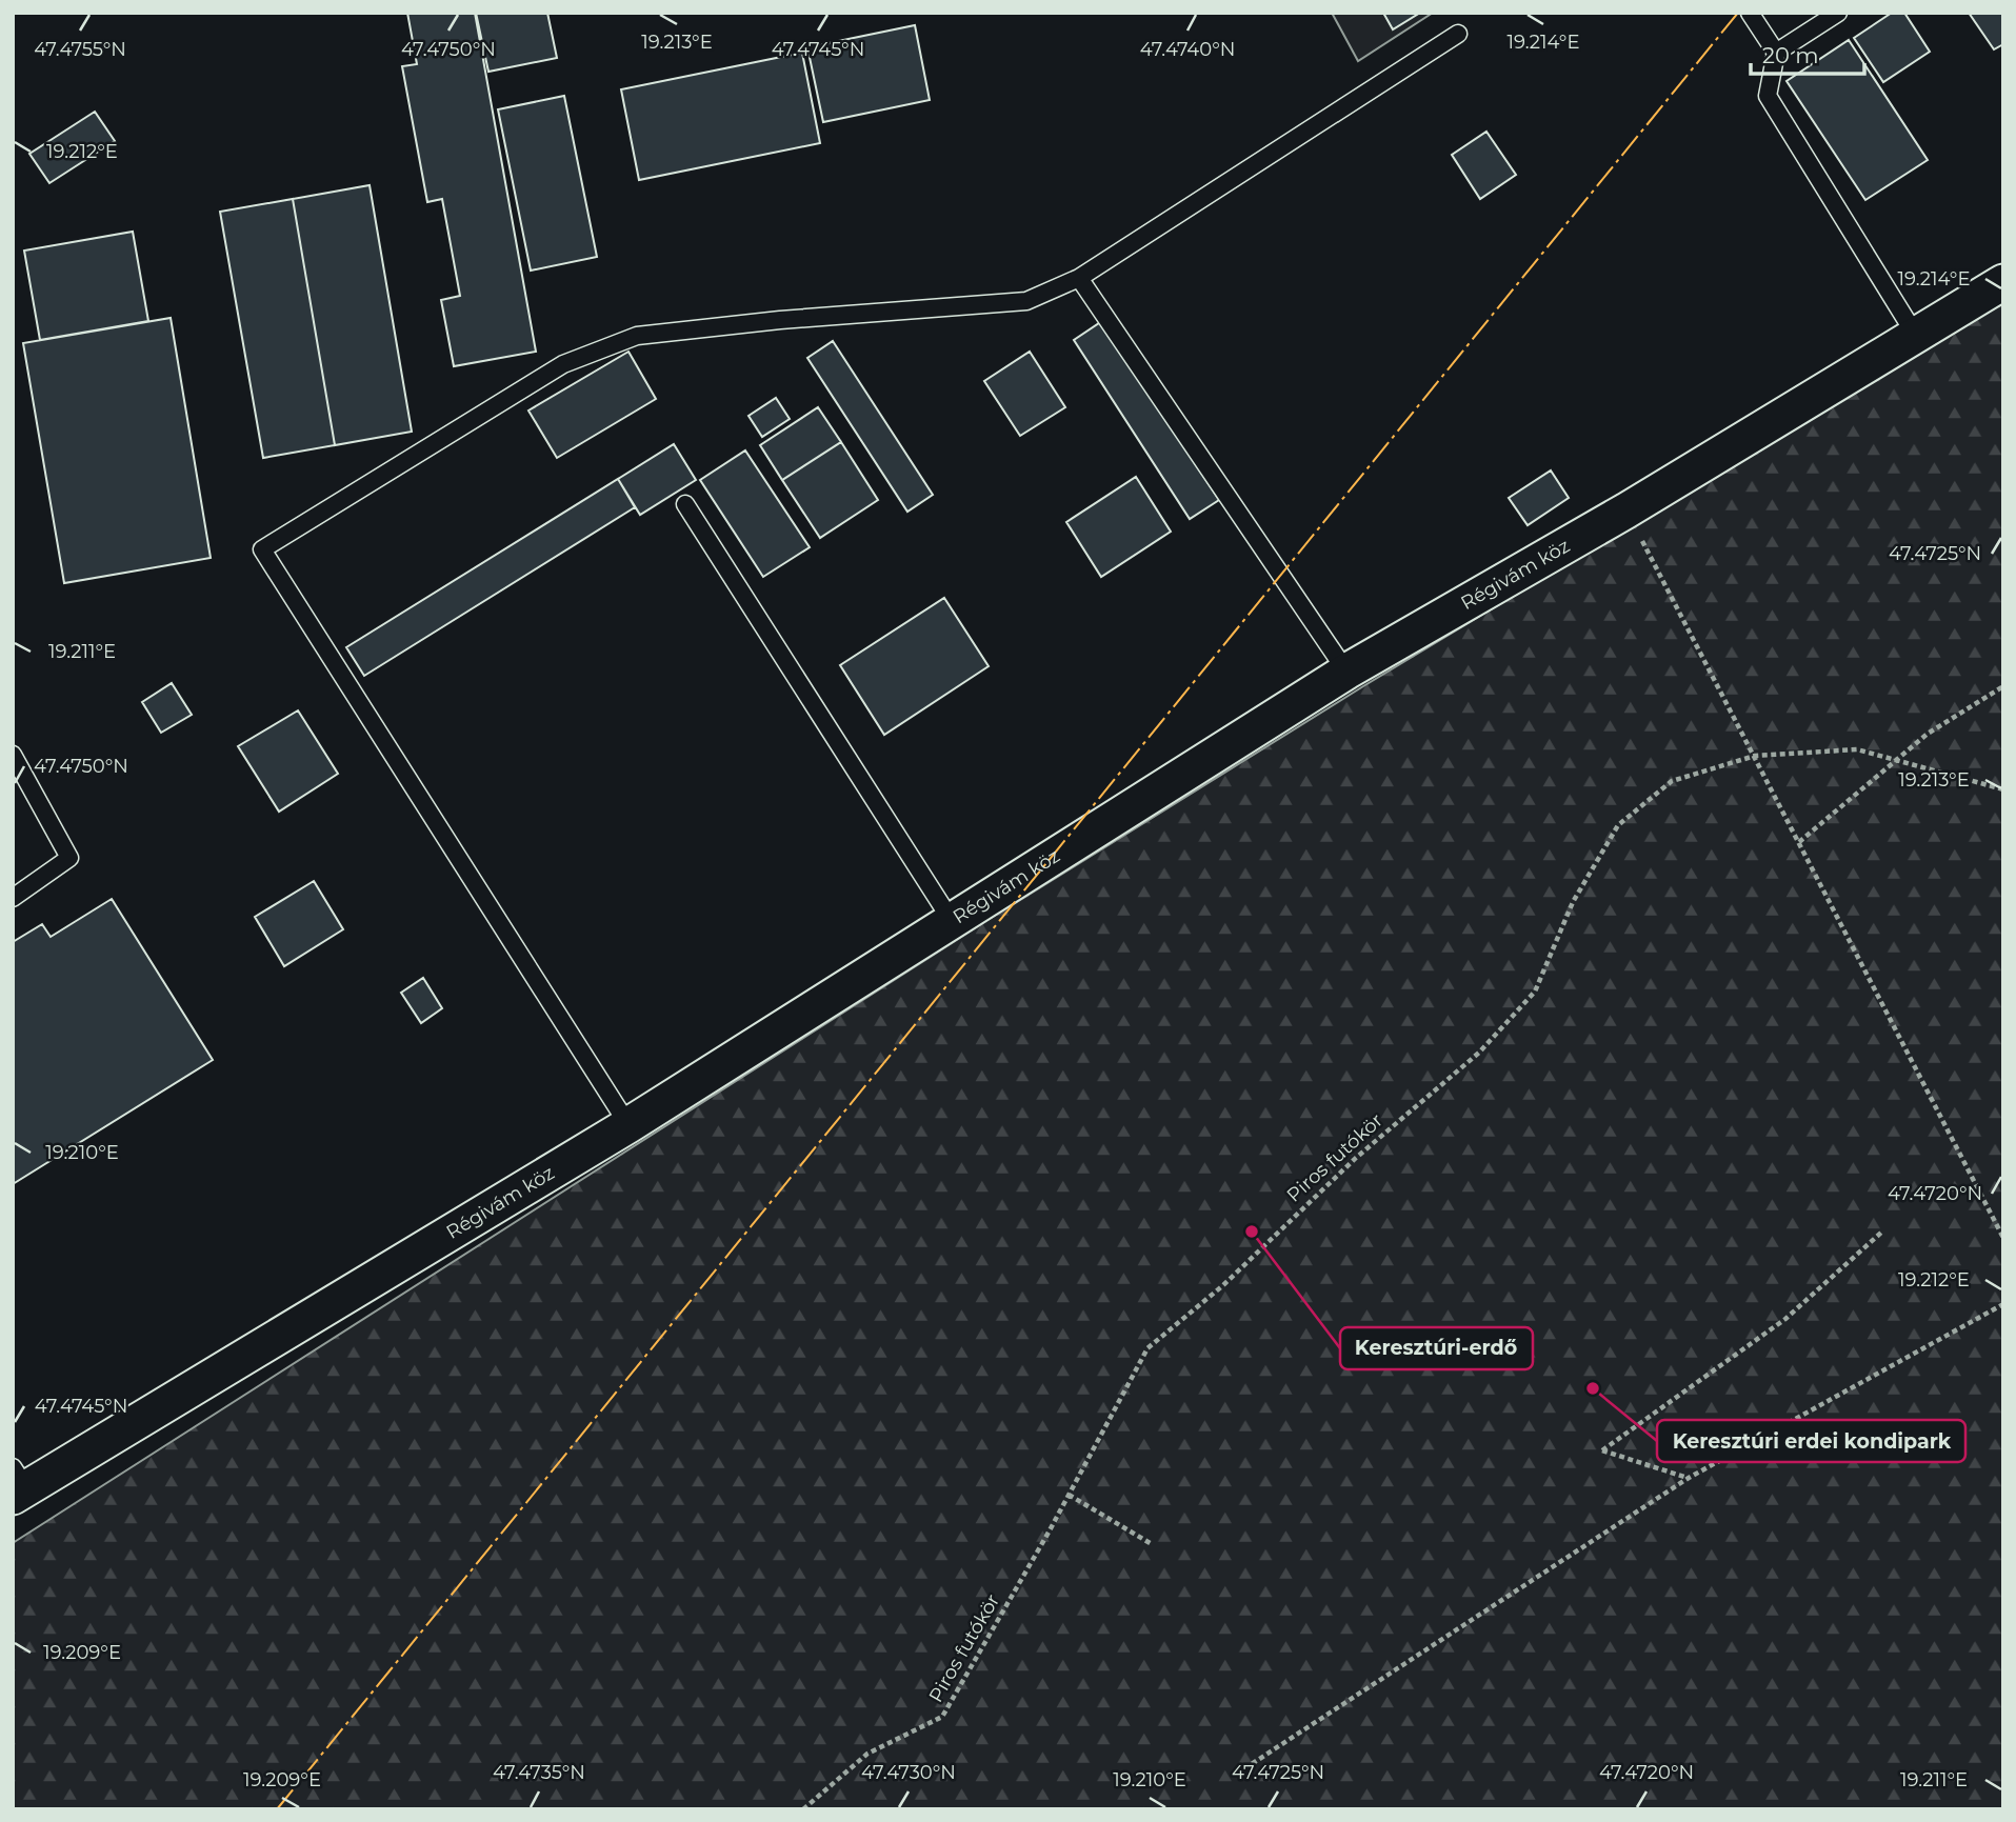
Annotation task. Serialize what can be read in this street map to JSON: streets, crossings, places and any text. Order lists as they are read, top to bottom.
{
  "streets": {
    "street": ["Régivám köz"],
    "path": ["Piros futókör"]
  },
  "places": ["Keresztúri-erdő", "Keresztúri erdei kondipark"],
  "scale_bar": "20 m",
  "coordinates": [
    "19.213°E",
    "19.214°E",
    "47.4755°N",
    "47.4750°N",
    "47.4745°N",
    "47.4740°N",
    "19.212°E",
    "47.4725°N",
    "19.211°E",
    "19.210°E",
    "47.4720°N",
    "19.209°E",
    "47.4735°N",
    "47.4730°N"
  ]
}
